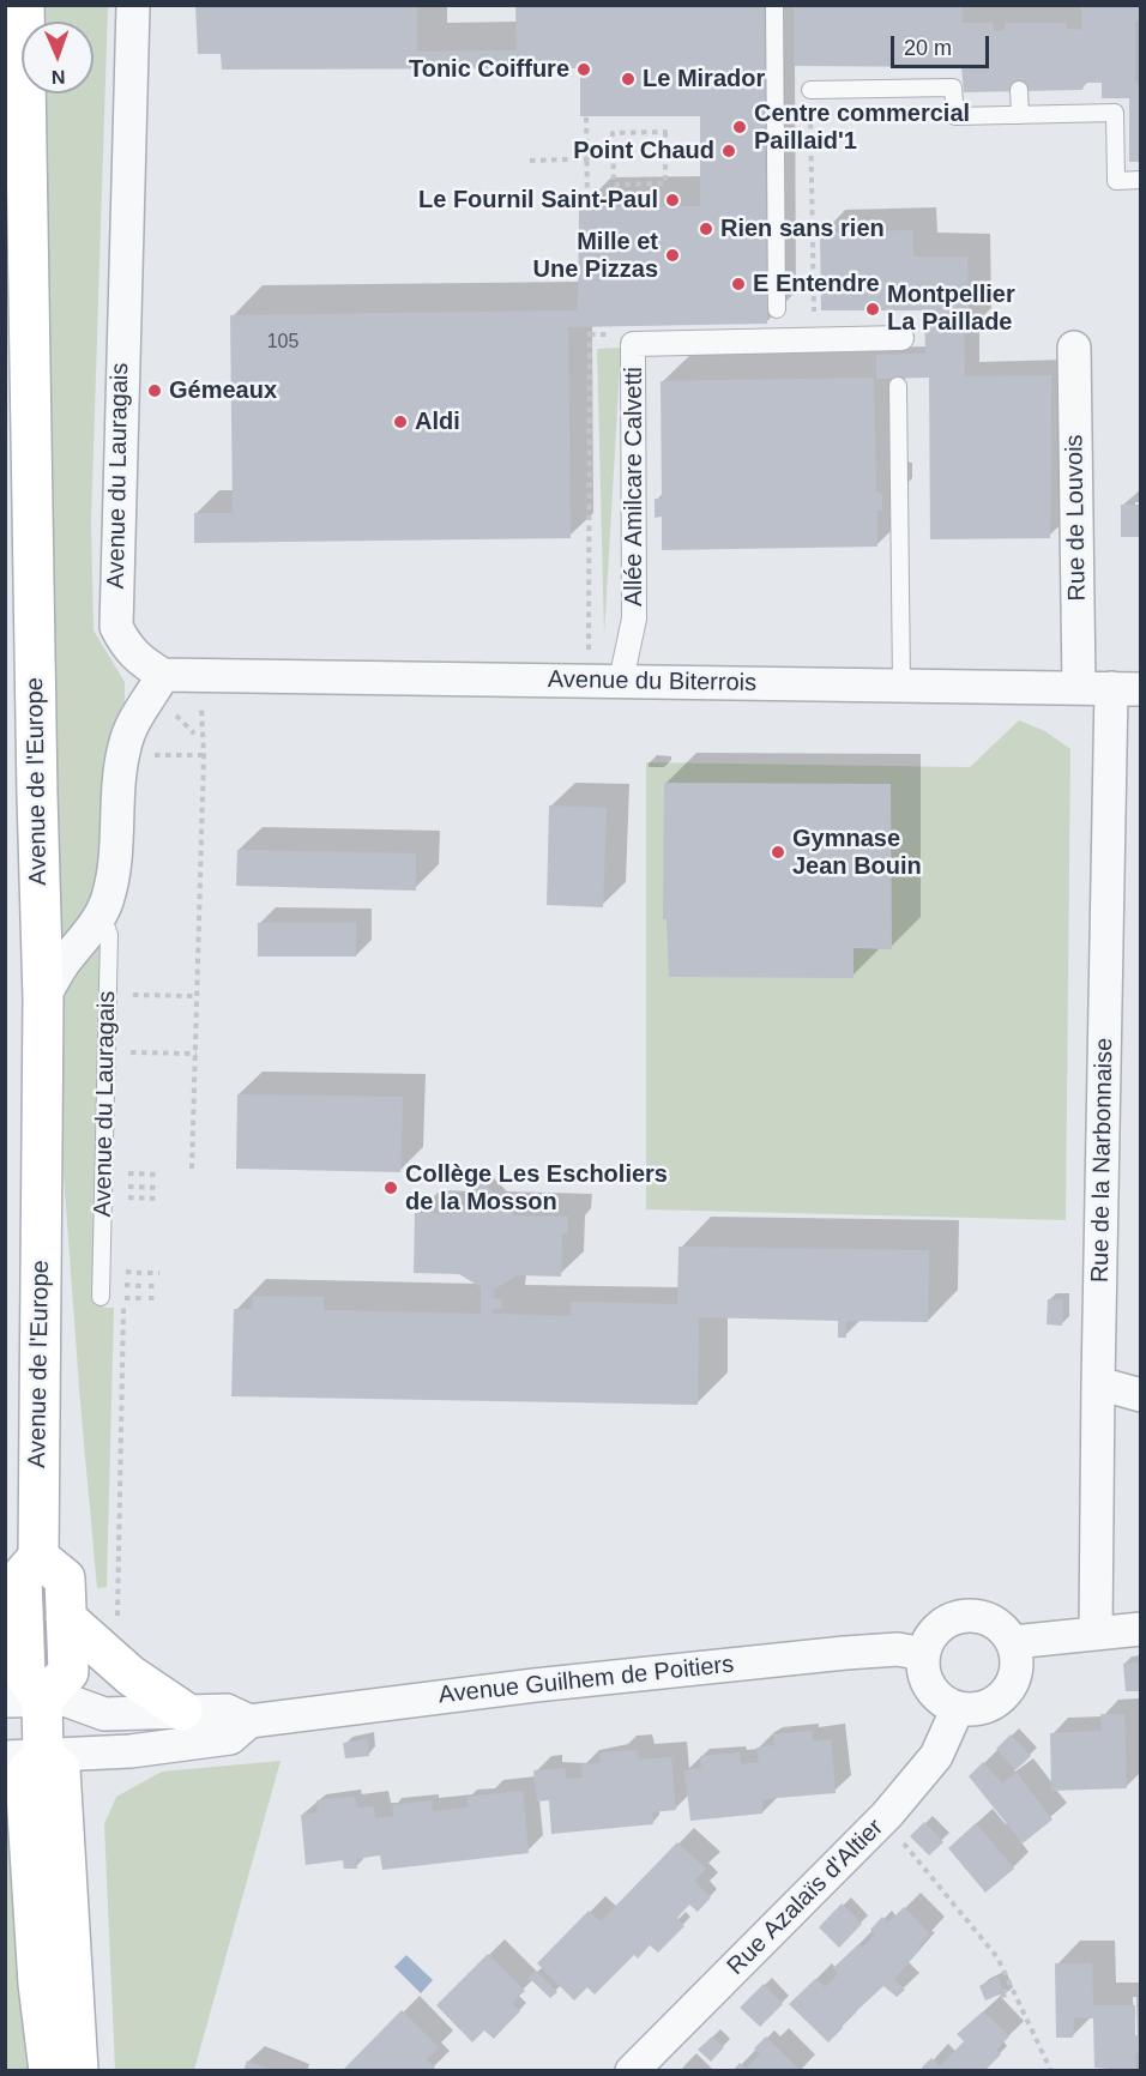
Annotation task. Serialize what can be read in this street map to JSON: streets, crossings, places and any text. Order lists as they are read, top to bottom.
{
  "streets": {
    "main road": ["Avenue de l'Europe"],
    "street": [
      "Avenue du Lauragais",
      "Allée Amilcare Calvetti",
      "Rue de Louvois",
      "Avenue du Biterrois",
      "Rue de la Narbonnaise",
      "Avenue Guilhem de Poitiers",
      "Rue Azalaïs d'Altier"
    ]
  },
  "crossings": [
    ["Avenue du Lauragais", "Avenue du Biterrois"],
    ["Allée Amilcare Calvetti", "Avenue du Biterrois"],
    ["Rue de Louvois", "Avenue du Biterrois"],
    ["Avenue du Biterrois", "Rue de la Narbonnaise"],
    ["Avenue de l'Europe", "Avenue Guilhem de Poitiers"],
    ["Avenue Guilhem de Poitiers", "Rue Azalaïs d'Altier"]
  ],
  "places": [
    "Tonic Coiffure",
    "Le Mirador",
    "Centre commercial Paillaid'1",
    "Point Chaud",
    "Le Fournil Saint-Paul",
    "Rien sans rien",
    "Mille et Une Pizzas",
    "E Entendre",
    "Montpellier La Paillade",
    "Gémeaux",
    "Aldi",
    "Gymnase Jean Bouin",
    "Collège Les Escholiers de la Mosson"
  ],
  "house_numbers": ["105"],
  "scale_bar": "20 m",
  "north": "bottom"
}
